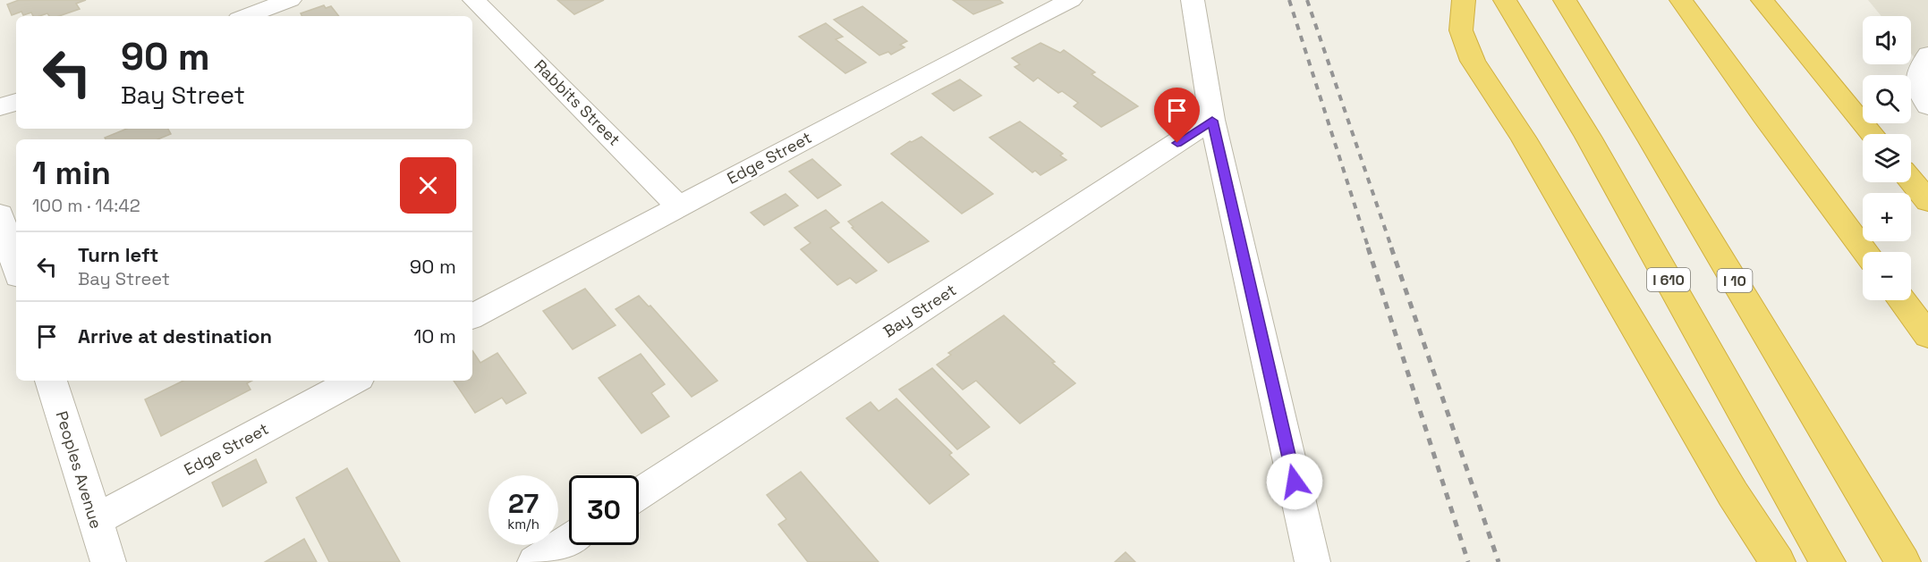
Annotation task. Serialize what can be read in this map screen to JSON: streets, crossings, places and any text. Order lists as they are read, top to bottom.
{
  "streets": {
    "highway": ["I 610", "I 10"],
    "street": [
      "Rabbits Street",
      "Edge Street",
      "Bay Street",
      "Peoples Avenue"
    ]
  },
  "crossings": [
    ["Rabbits Street", "Edge Street"],
    ["Edge Street", "Peoples Avenue"]
  ],
  "page": {
    "map_buttons": ["+", "−"],
    "turn": ["90 m", "Bay Street"],
    "heading": ["1 min", "100 m · 14:42"],
    "list": [
      {
        "name": "Turn left",
        "note": "Bay Street",
        "value": "90 m"
      },
      {
        "name": "Arrive at destination",
        "value": "10 m"
      }
    ],
    "speed": "27 km/h",
    "limit": "30"
  }
}
